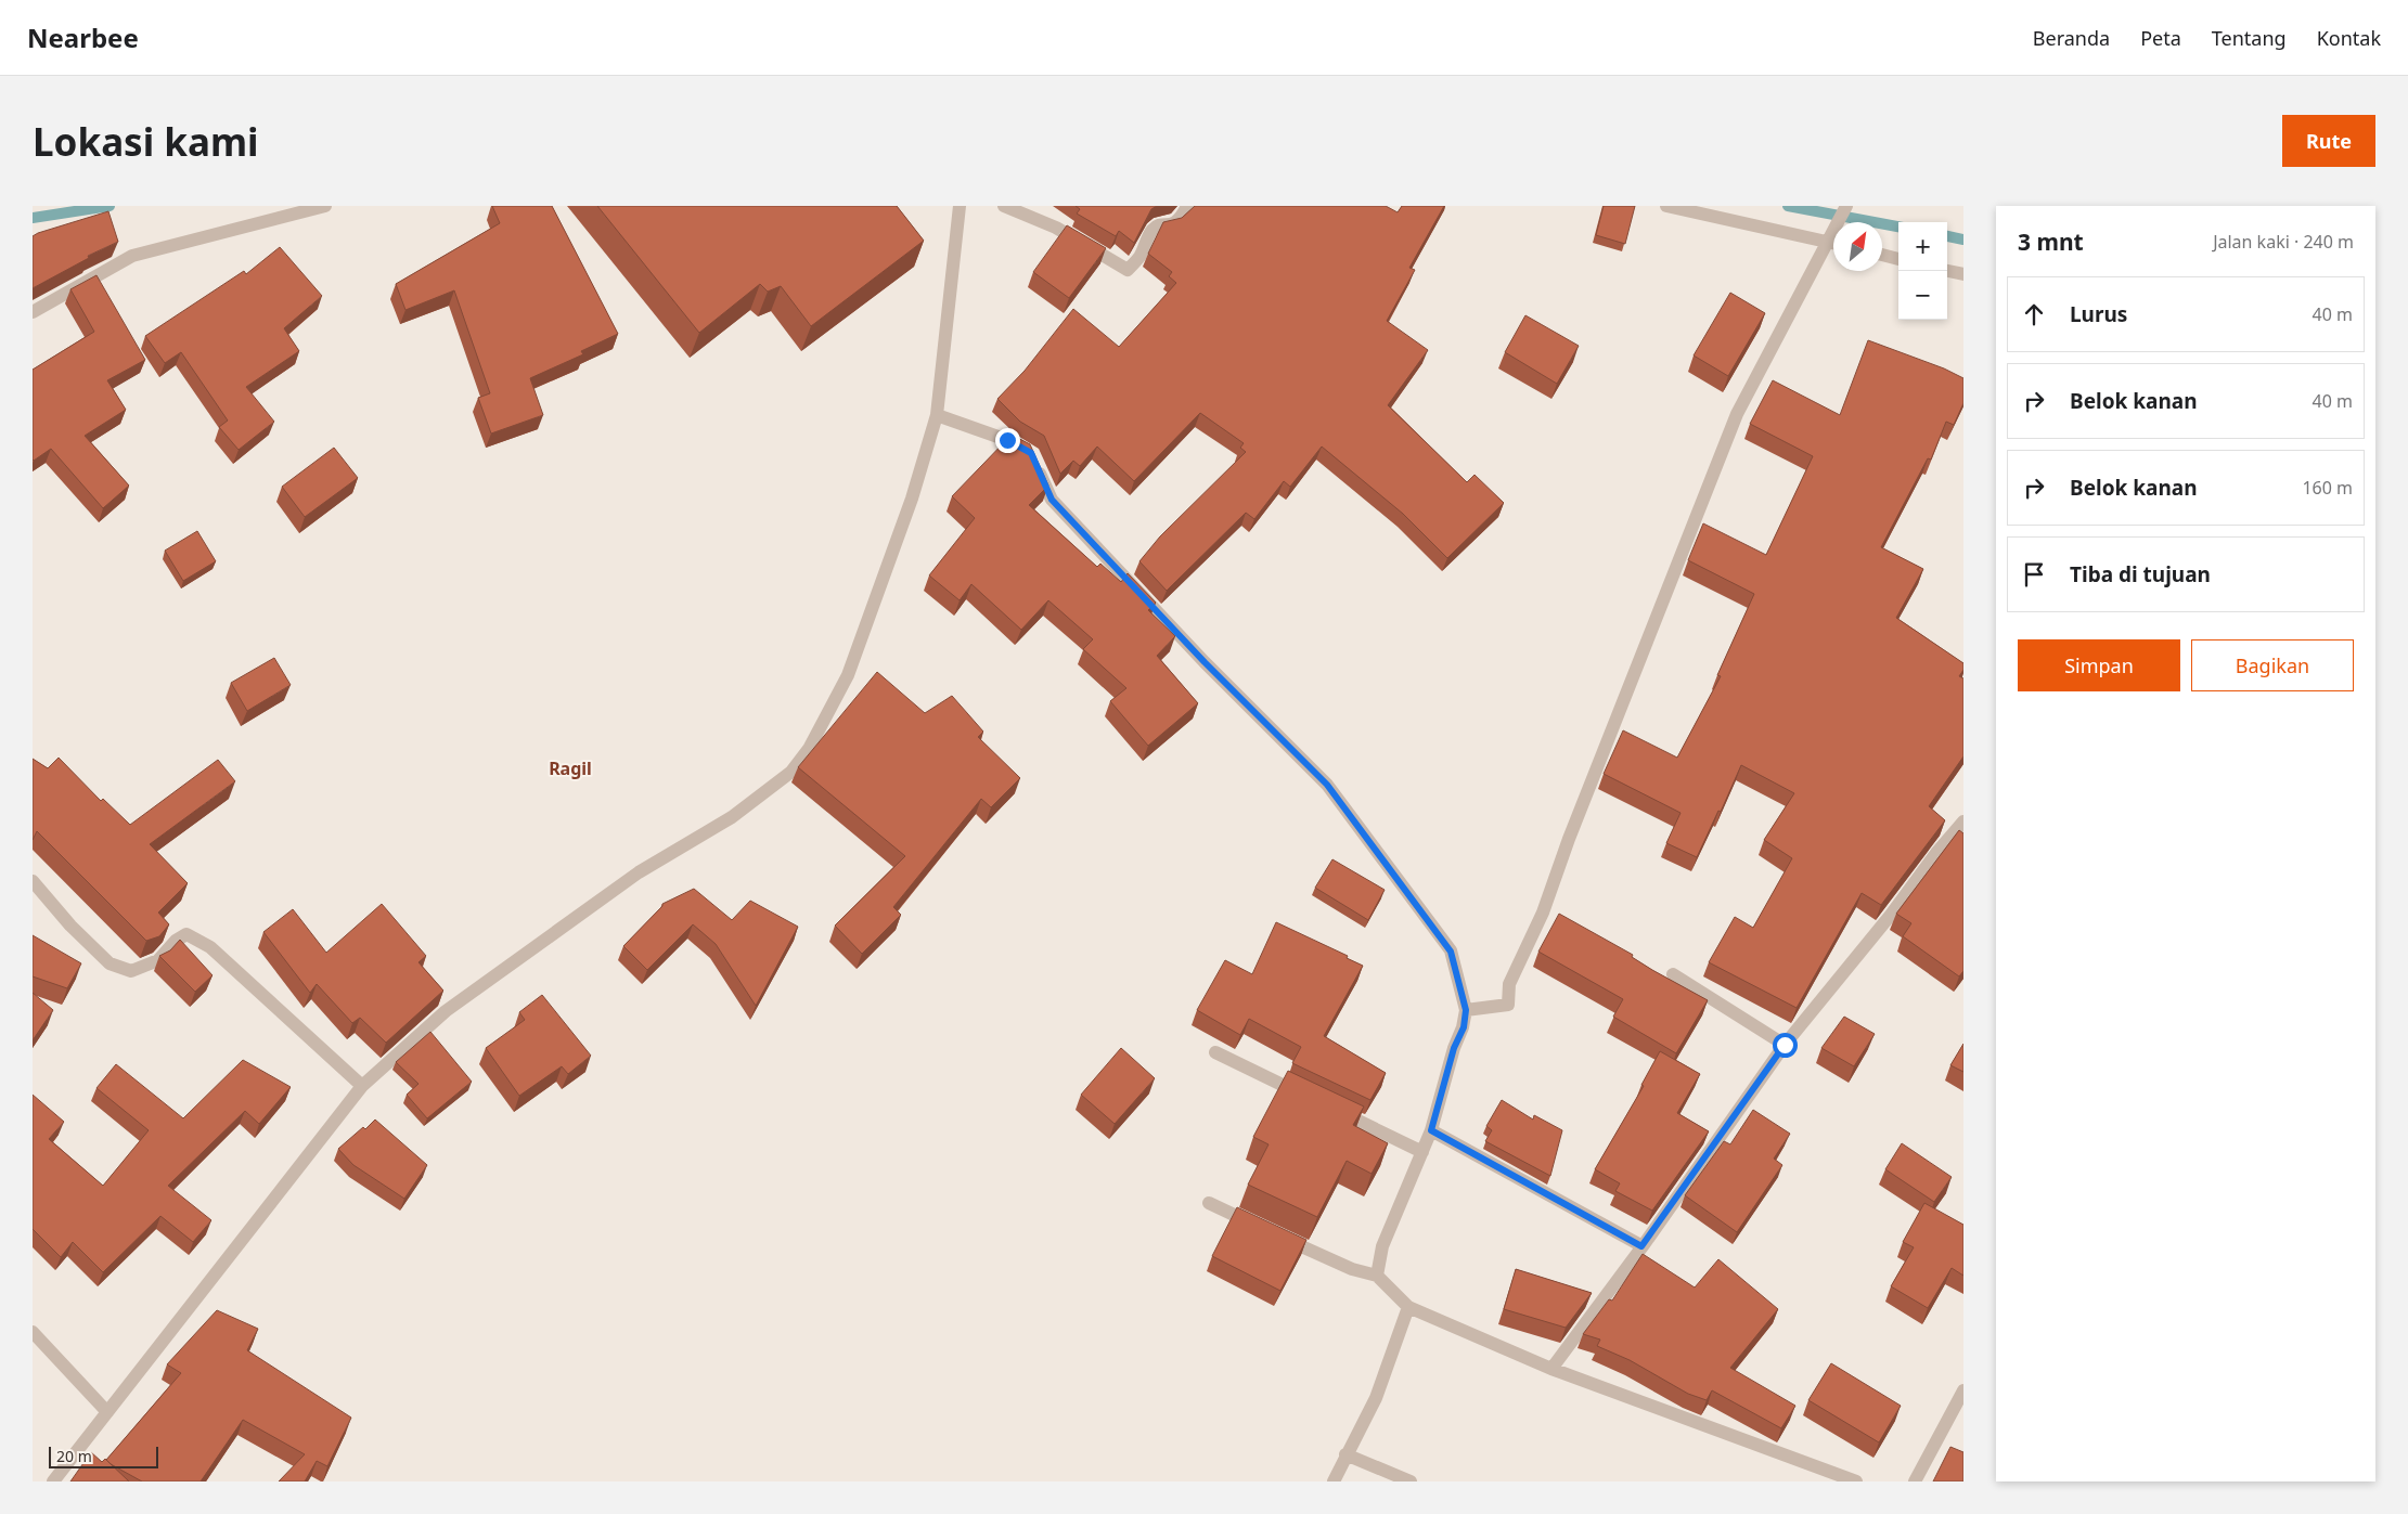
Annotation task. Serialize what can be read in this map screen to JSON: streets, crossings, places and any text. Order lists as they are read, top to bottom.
{
  "districts": ["Ragil"],
  "scale_bar": "20 m",
  "north": "top right",
  "page": {
    "header": "Nearbee",
    "nav": [
      "Beranda",
      "Peta",
      "Tentang",
      "Kontak"
    ],
    "buttons": [
      "Rute",
      ["Simpan", "Bagikan"]
    ],
    "title": "Lokasi kami",
    "heading": ["3 mnt", "Jalan kaki · 240 m"],
    "map_buttons": ["+", "−"],
    "list": [
      ["Lurus", "40 m"],
      ["Belok kanan", "40 m"],
      ["Belok kanan", "160 m"],
      "Tiba di tujuan"
    ],
    "scale": "20 m"
  }
}
